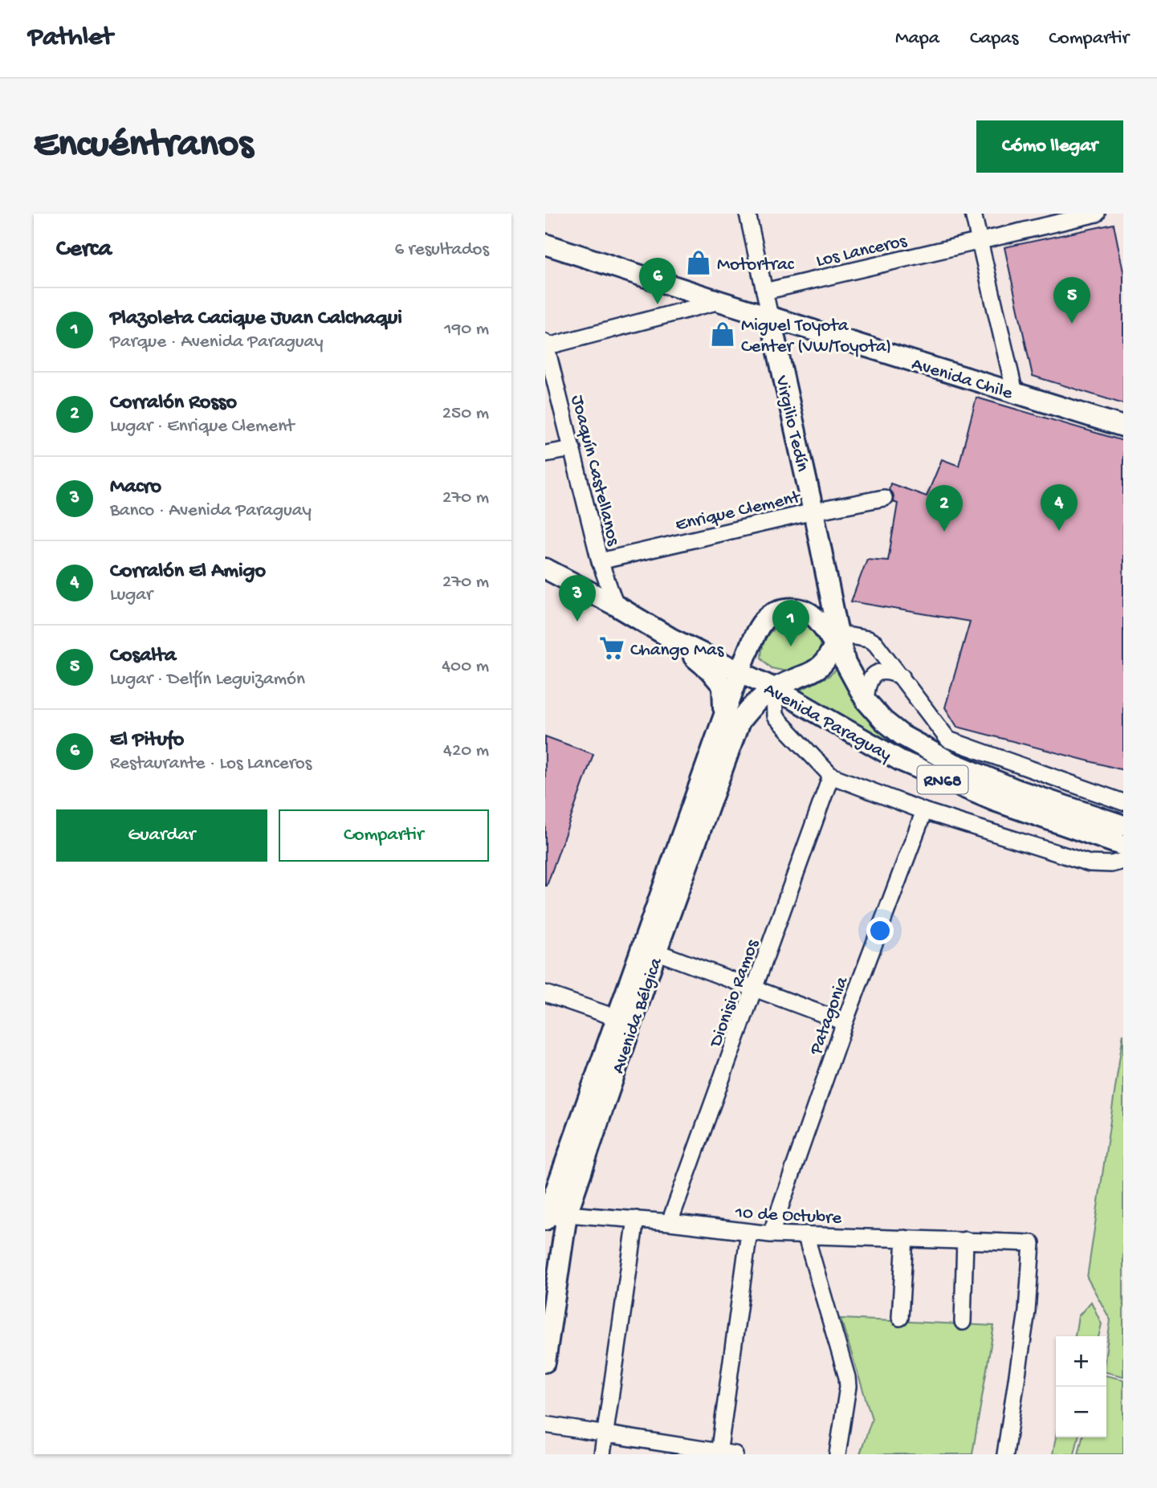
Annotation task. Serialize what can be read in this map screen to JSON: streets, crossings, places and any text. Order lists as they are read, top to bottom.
{
  "streets": {
    "main road": [
      "Avenida Chile",
      "Virgilio Tedín",
      "Avenida Paraguay",
      "RN68",
      "Avenida Bélgica"
    ],
    "street": [
      "Los Lanceros",
      "Joaquín Castellanos",
      "Enrique Clement",
      "Dionisio Ramos",
      "Patagonia",
      "10 de Octubre"
    ]
  },
  "crossings": [
    ["Los Lanceros", "Virgilio Tedín"],
    ["Avenida Chile", "Virgilio Tedín"],
    ["Virgilio Tedín", "Enrique Clement"],
    ["Virgilio Tedín", "Avenida Paraguay"],
    ["Virgilio Tedín", "Avenida Bélgica"],
    ["Joaquín Castellanos", "Enrique Clement"],
    ["Joaquín Castellanos", "Avenida Paraguay"],
    ["Avenida Paraguay", "Avenida Bélgica"],
    ["Dionisio Ramos", "10 de Octubre"],
    ["Avenida Bélgica", "10 de Octubre"],
    ["Patagonia", "10 de Octubre"]
  ],
  "places": {
    "shop": ["Motortrac", "Miguel Toyota Center (VW/Toyota)"],
    "supermarket": ["Chango Mas"]
  },
  "page": {
    "header": "Pathlet",
    "nav": ["Mapa", "Capas", "Compartir"],
    "buttons": [
      "Cómo llegar",
      ["Guardar", "Compartir"]
    ],
    "title": "Encuéntranos",
    "heading": ["Cerca", "6 resultados"],
    "pins": [
      "6",
      "5",
      "4",
      "2",
      "3",
      "1"
    ],
    "list": [
      {
        "mark": "1",
        "name": "Plazoleta Cacique Juan Calchaqui",
        "note": "Parque · Avenida Paraguay",
        "value": "190 m"
      },
      {
        "mark": "2",
        "name": "Corralón Rosso",
        "note": "Lugar · Enrique Clement",
        "value": "250 m"
      },
      {
        "mark": "3",
        "name": "Macro",
        "note": "Banco · Avenida Paraguay",
        "value": "270 m"
      },
      {
        "mark": "4",
        "name": "Corralón El Amigo",
        "note": "Lugar",
        "value": "270 m"
      },
      {
        "mark": "5",
        "name": "Cosalta",
        "note": "Lugar · Delfín Leguizamón",
        "value": "400 m"
      },
      {
        "mark": "6",
        "name": "El Pitufo",
        "note": "Restaurante · Los Lanceros",
        "value": "420 m"
      }
    ],
    "map_buttons": ["+", "−"]
  }
}
